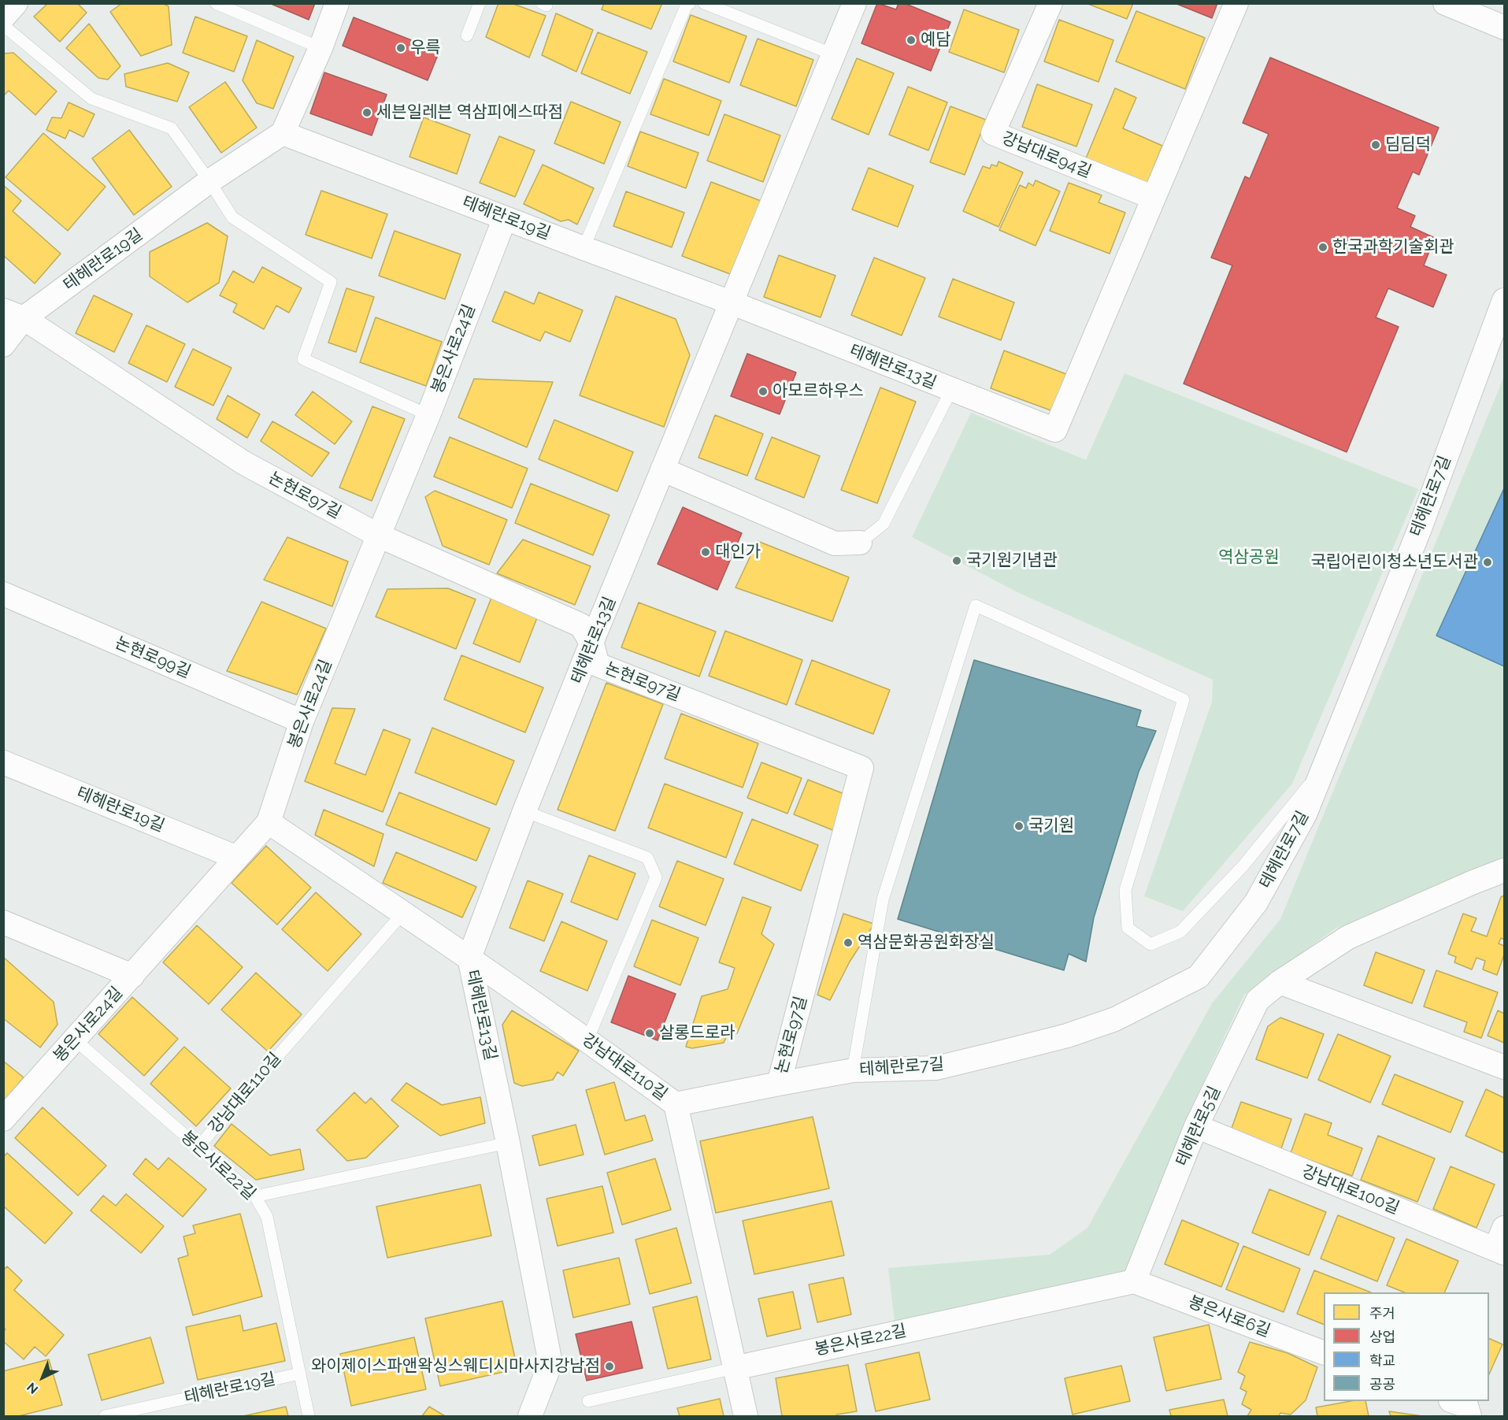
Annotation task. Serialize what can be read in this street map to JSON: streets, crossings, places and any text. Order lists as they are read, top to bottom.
{
  "streets": {
    "street": [
      "강남대로94길",
      "테헤란로19길",
      "봉은사로24길",
      "테헤란로13길",
      "논현로97길",
      "테헤란로7길",
      "논현로99길",
      "강남대로110길",
      "테헤란로5길",
      "봉은사로22길",
      "강남대로100길",
      "봉은사로6길"
    ]
  },
  "crossings": [
    ["강남대로94길", "테헤란로13길"],
    ["테헤란로19길", "봉은사로24길"],
    ["테헤란로19길", "테헤란로13길"],
    ["테헤란로19길", "논현로97길"],
    ["테헤란로19길", "봉은사로22길"],
    ["봉은사로24길", "논현로97길"],
    ["봉은사로24길", "논현로99길"],
    ["봉은사로24길", "강남대로110길"],
    ["봉은사로24길", "봉은사로22길"],
    ["테헤란로13길", "논현로97길"],
    ["테헤란로13길", "강남대로110길"],
    ["논현로97길", "테헤란로7길"],
    ["논현로97길", "강남대로110길"],
    ["강남대로110길", "봉은사로22길"],
    ["테헤란로5길", "봉은사로22길"],
    ["테헤란로5길", "강남대로100길"],
    ["테헤란로5길", "봉은사로6길"],
    ["봉은사로22길", "봉은사로6길"]
  ],
  "parks": ["역삼공원"],
  "places": [
    "예담",
    "우륵",
    "세븐일레븐 역삼피에스따점",
    "딤딤덕",
    "한국과학기술회관",
    "아모르하우스",
    "대인가",
    "국기원기념관",
    "국립어린이청소년도서관",
    "국기원",
    "역삼문화공원화장실",
    "살롱드로라",
    "와이제이스파앤왁싱스웨디시마사지강남점"
  ],
  "legend": [
    "주거",
    "상업",
    "학교",
    "공공"
  ],
  "north": "bottom left"
}
